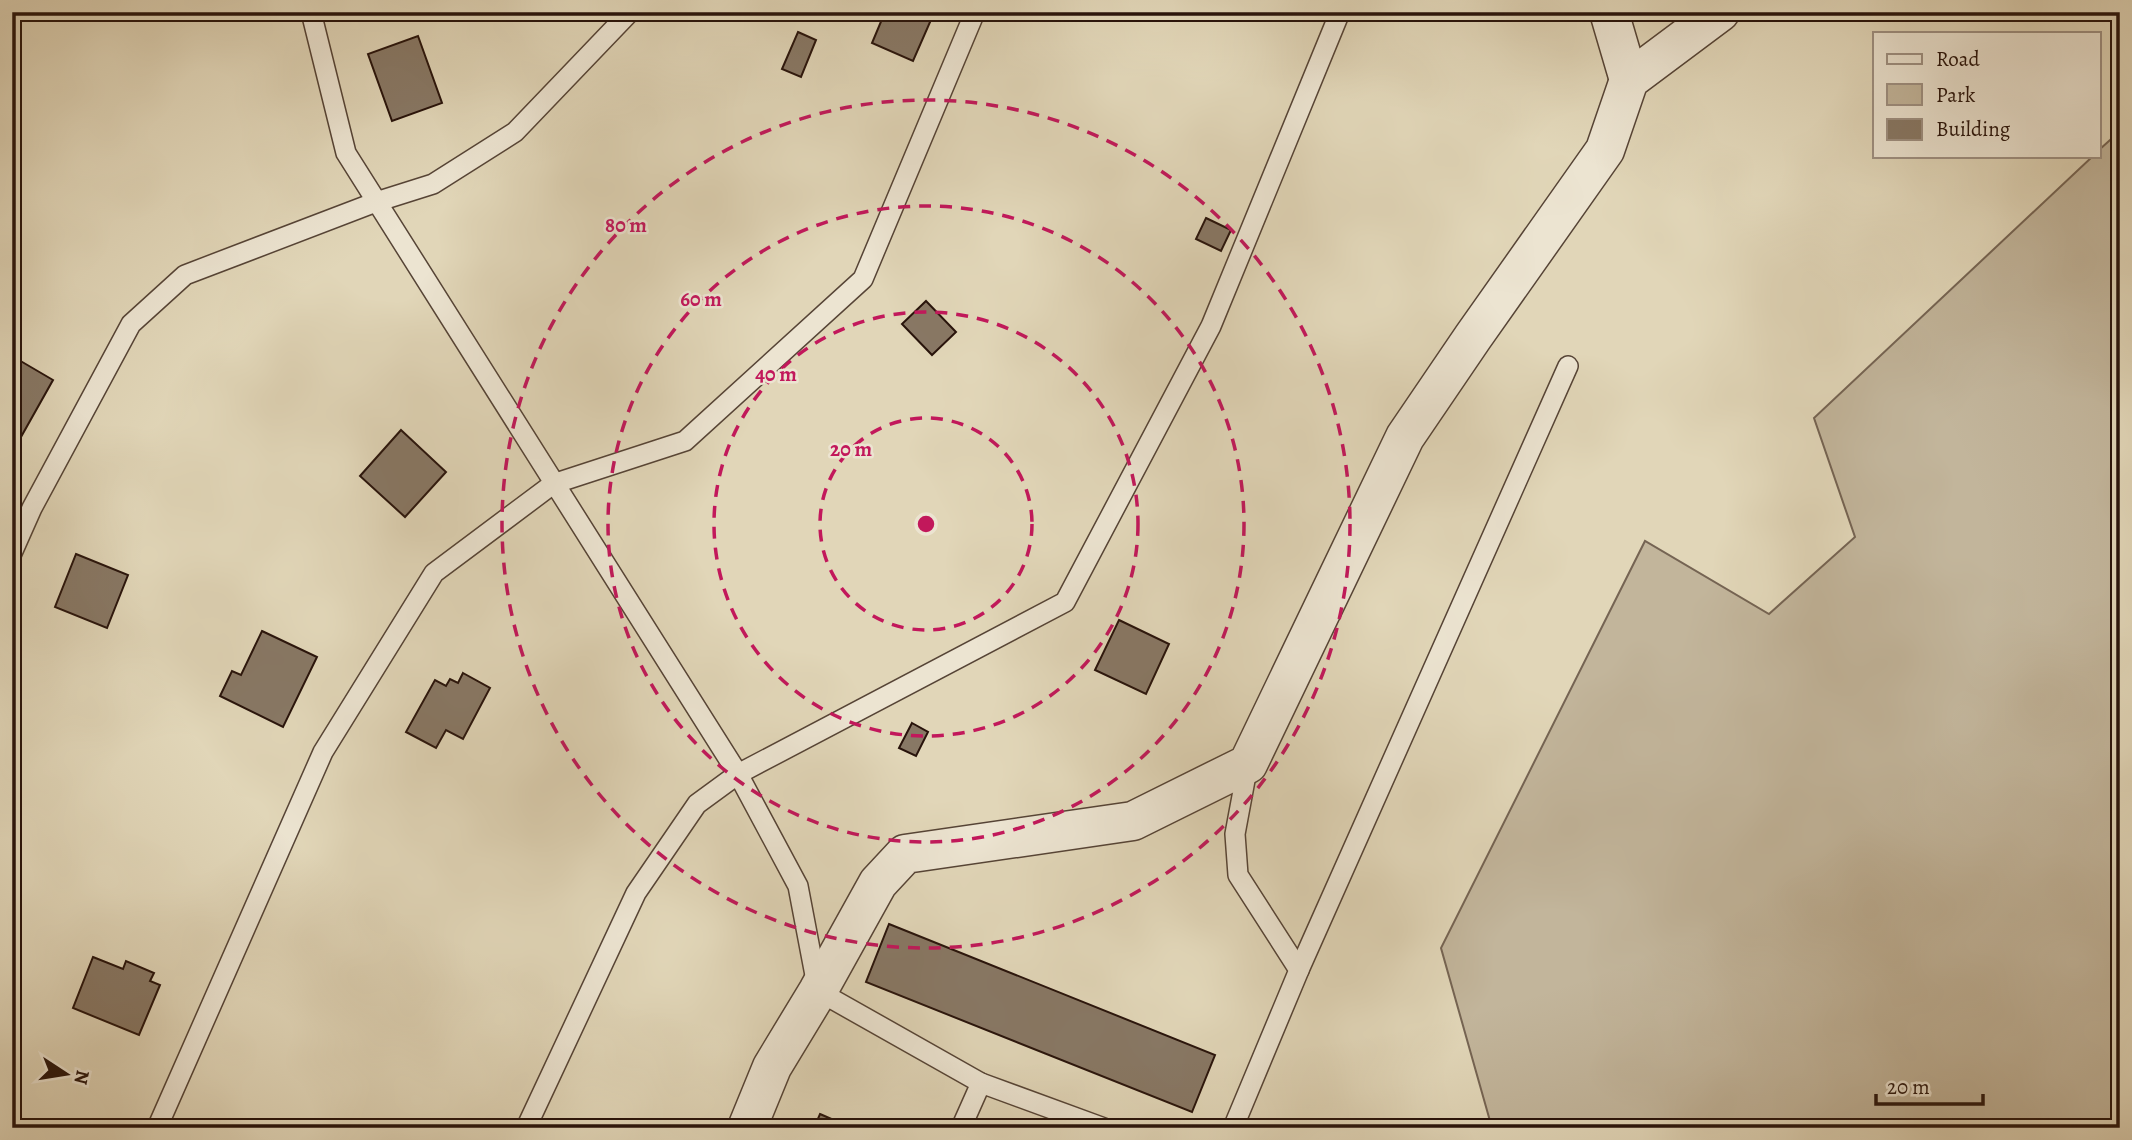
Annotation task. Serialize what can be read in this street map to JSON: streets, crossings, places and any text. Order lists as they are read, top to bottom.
{
  "legend": ["Road", "Park", "Building"],
  "scale_bar": "20 m",
  "north": "right",
  "rings": [
    "80 m",
    "60 m",
    "40 m",
    "20 m"
  ]
}
